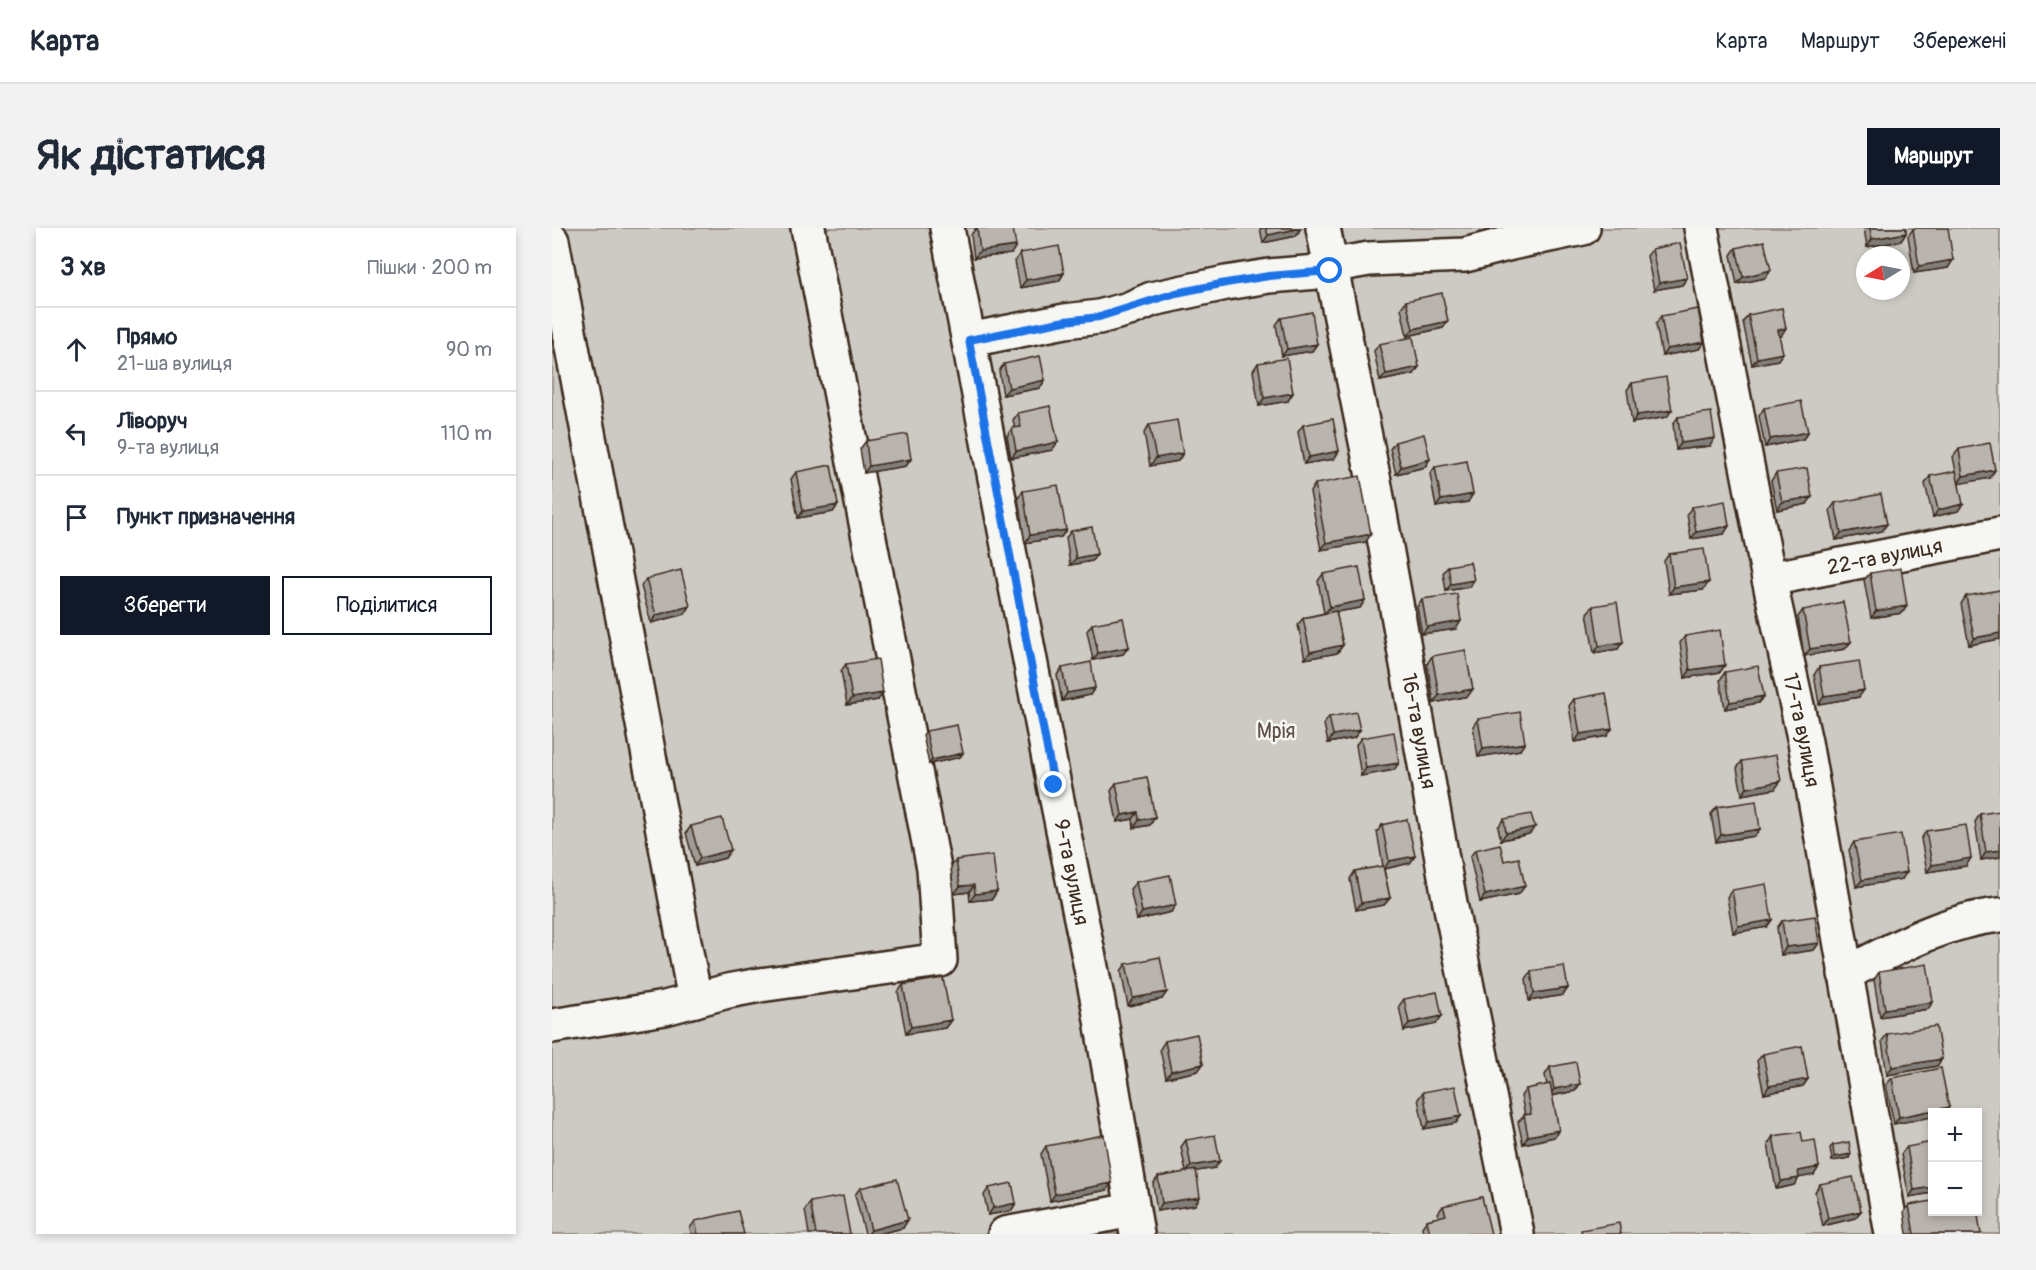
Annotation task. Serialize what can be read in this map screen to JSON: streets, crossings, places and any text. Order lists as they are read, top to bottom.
{
  "streets": {
    "street": [
      "22-га вулиця",
      "17-та вулиця",
      "16-та вулиця",
      "9-та вулиця"
    ]
  },
  "crossings": [
    ["22-га вулиця", "17-та вулиця"]
  ],
  "parks": ["Мрія"],
  "north": "left",
  "page": {
    "header": "Карта",
    "nav": ["Карта", "Маршрут", "Збережені"],
    "buttons": [
      "Маршрут",
      ["Зберегти", "Поділитися"]
    ],
    "title": "Як дістатися",
    "heading": ["3 хв", "Пішки · 200 m"],
    "list": [
      ["Прямо", "21-ша вулиця", "90 m"],
      ["Ліворуч", "9-та вулиця", "110 m"],
      "Пункт призначення"
    ],
    "map_buttons": ["+", "−"]
  }
}
